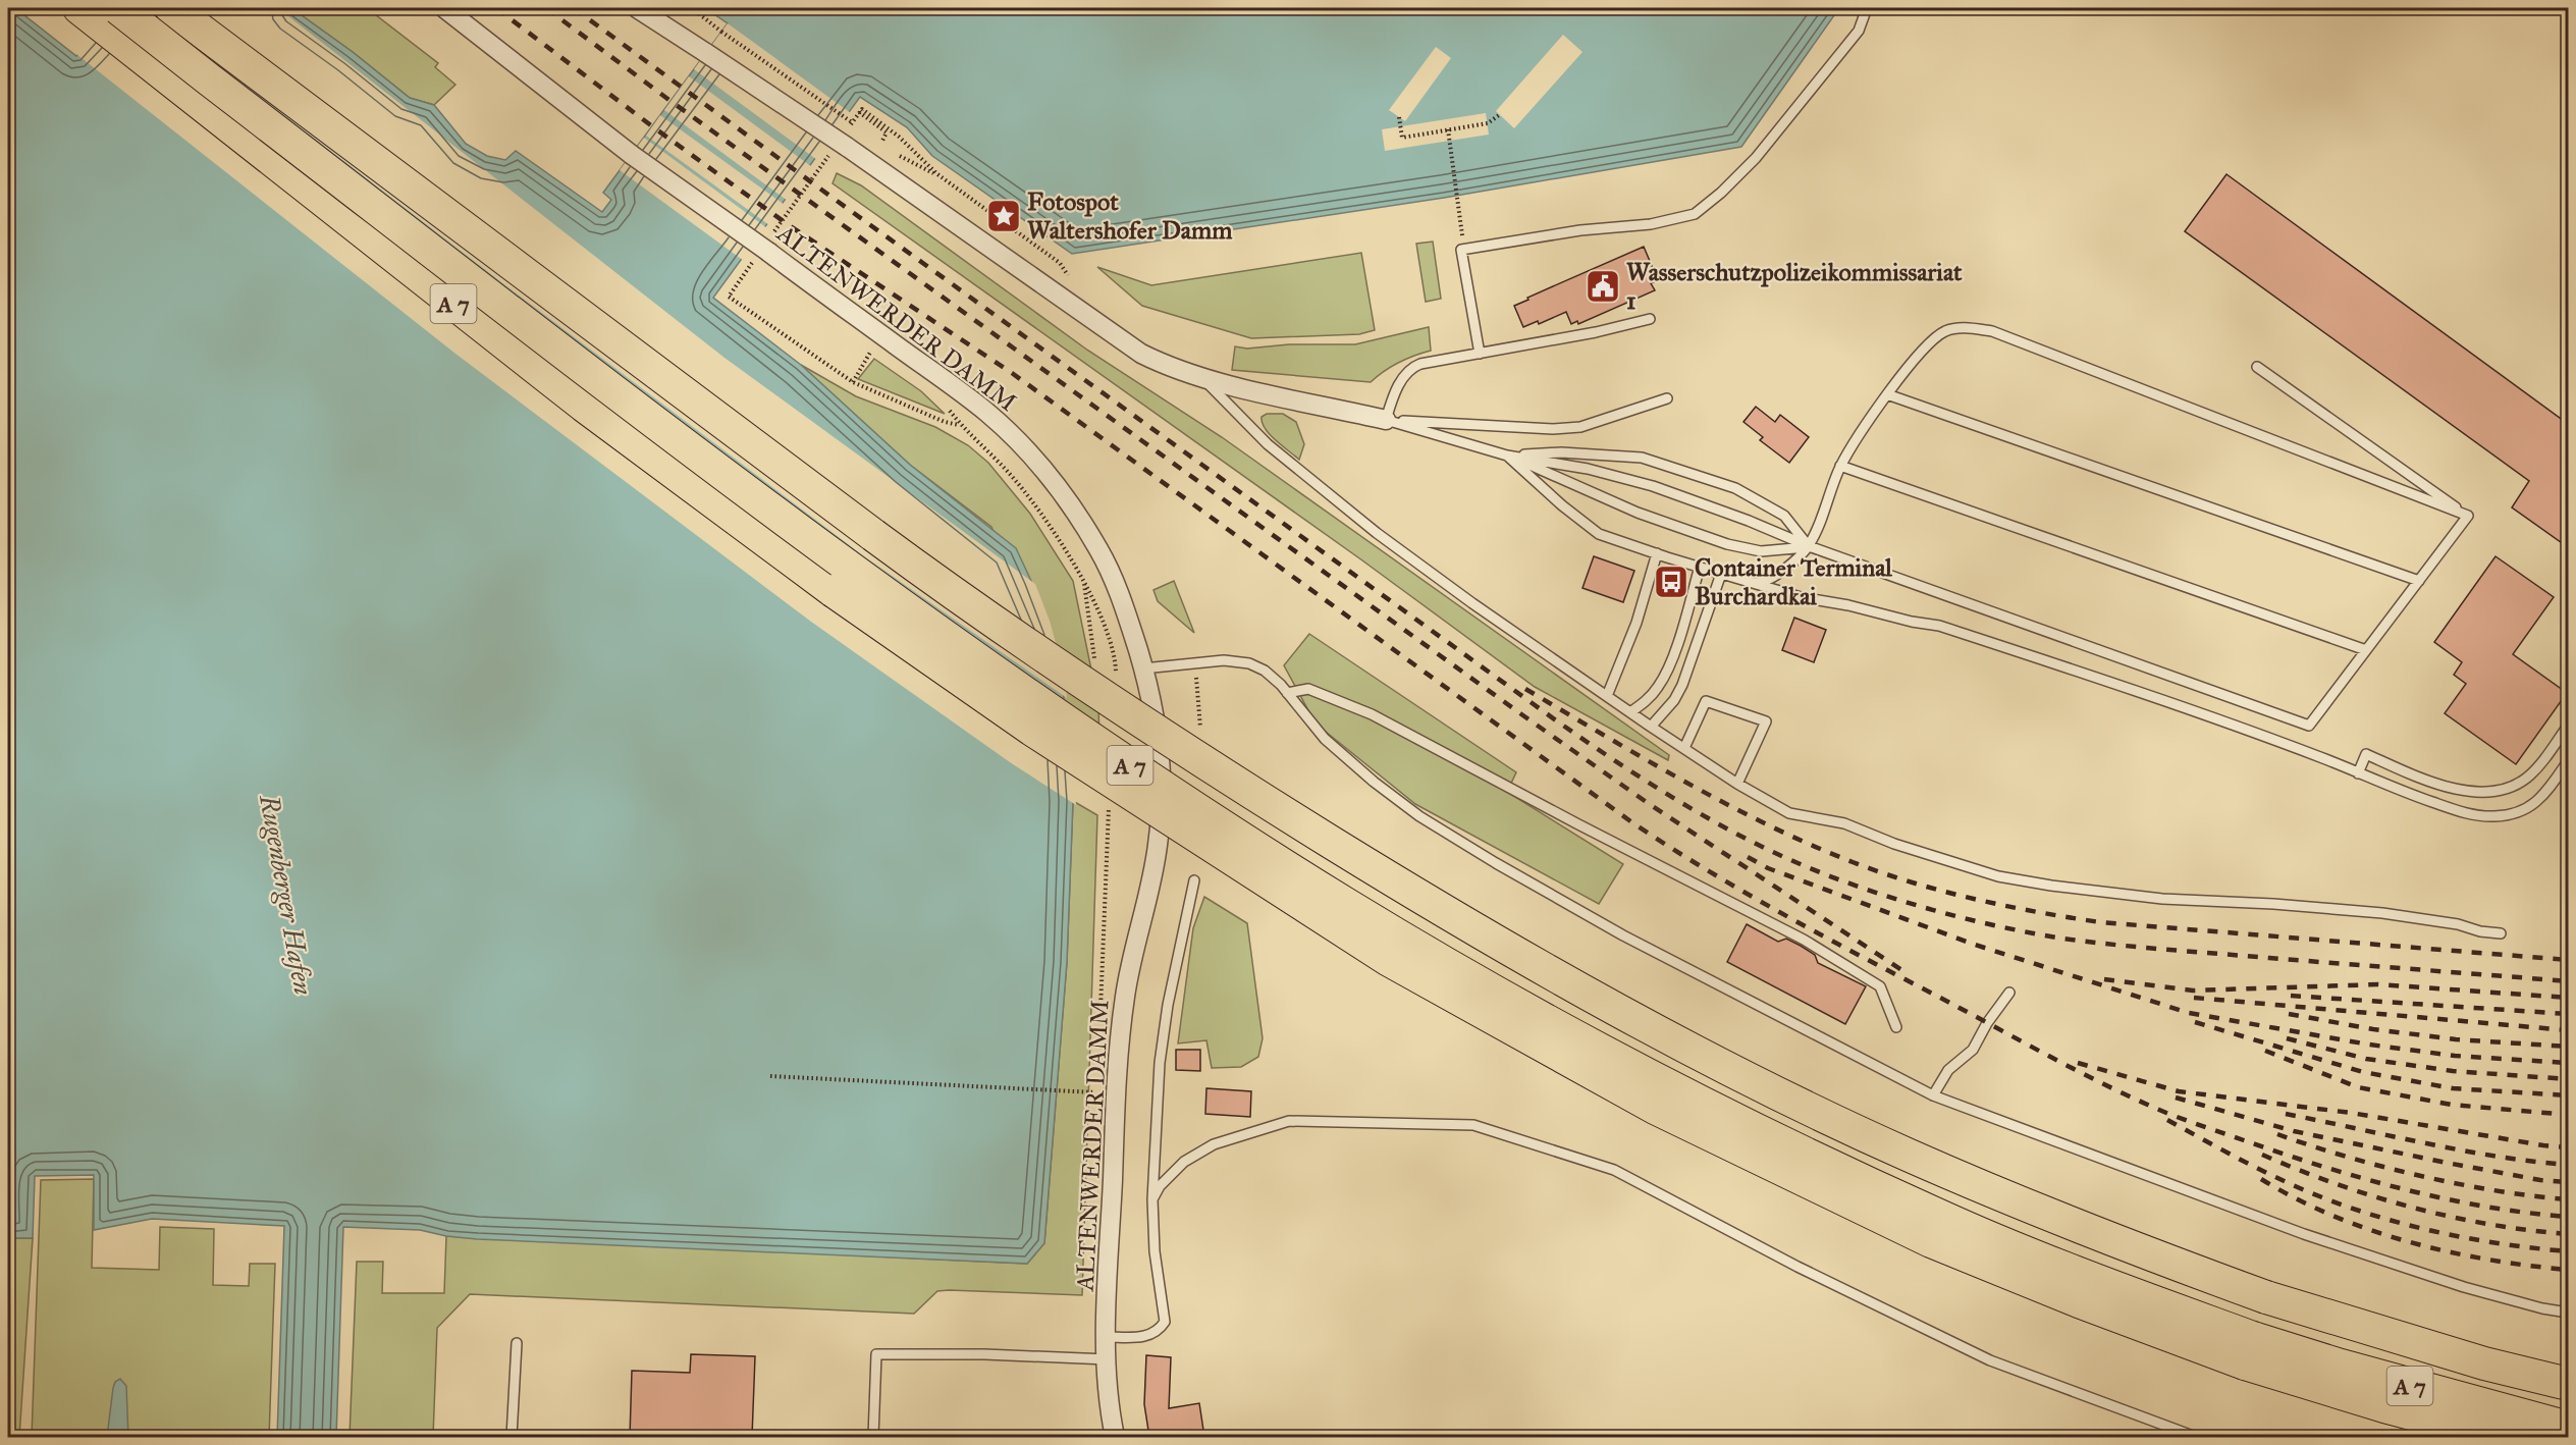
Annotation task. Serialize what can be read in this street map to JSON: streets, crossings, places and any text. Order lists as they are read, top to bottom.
{
  "streets": {
    "highway": ["A 7"],
    "street": ["ALTENWERDER DAMM"]
  },
  "water": ["Rugenberger Hafen"],
  "places": {
    "place": ["Fotospot Waltershofer Damm"],
    "public building": ["Wasserschutzpolizeikommissariat 1"],
    "bus stop": ["Container Terminal Burchardkai"]
  }
}
